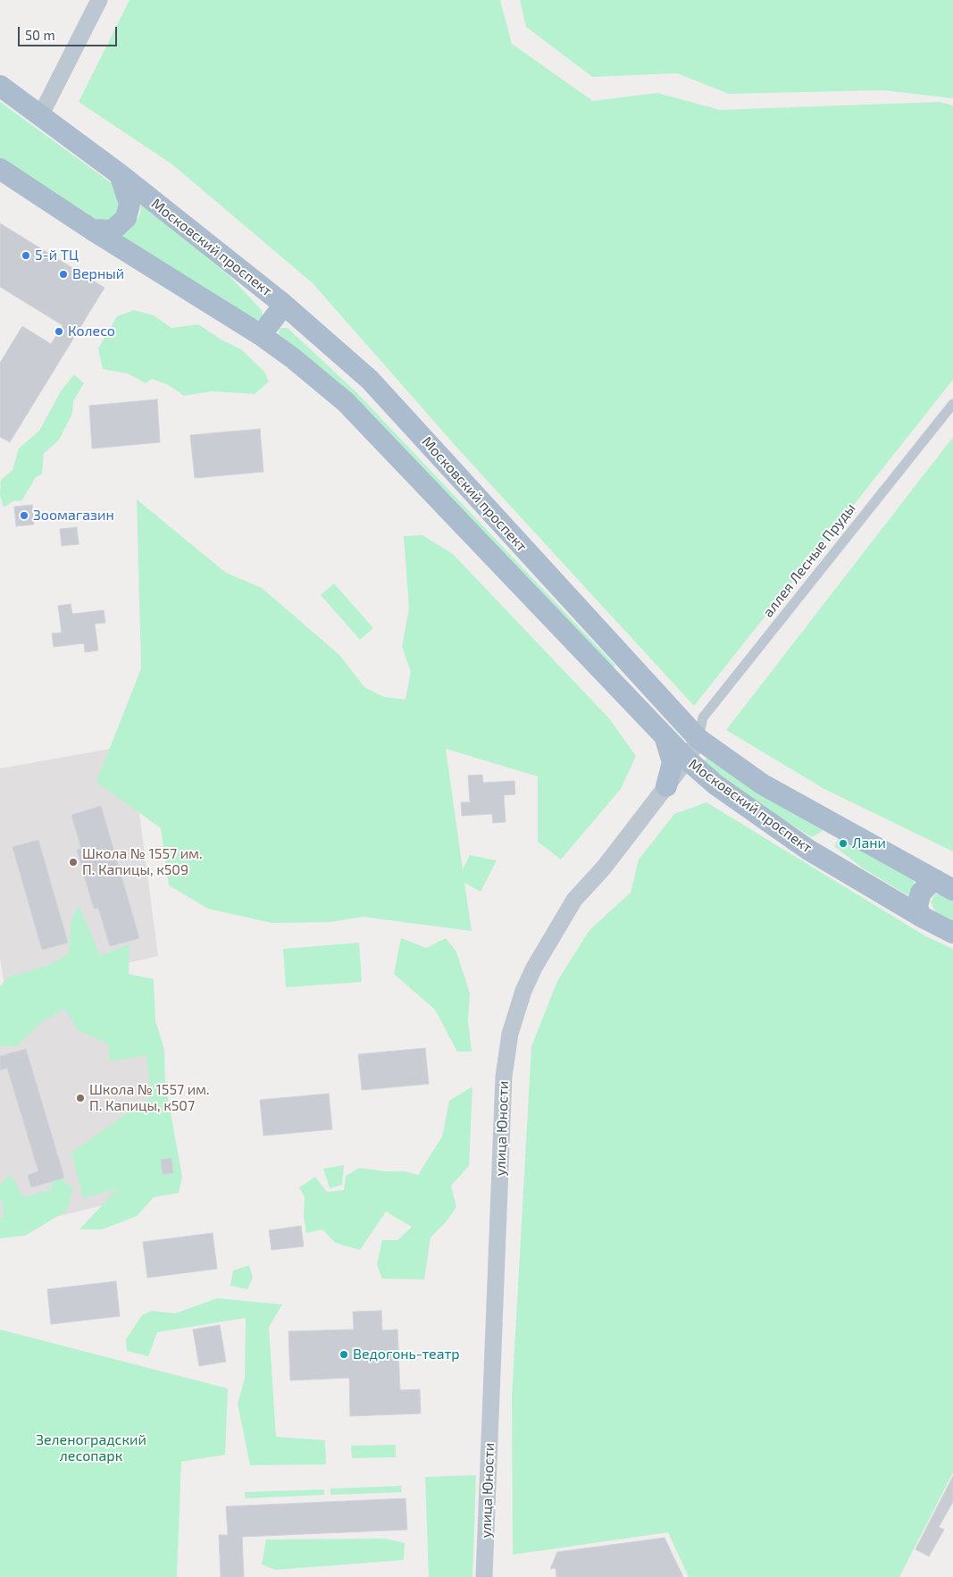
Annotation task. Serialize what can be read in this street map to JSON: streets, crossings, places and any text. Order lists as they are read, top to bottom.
{
  "streets": {
    "main road": ["Московский проспект"],
    "street": ["аллея Лесные Пруды", "улица Юности"]
  },
  "crossings": [
    ["Московский проспект", "аллея Лесные Пруды"],
    ["Московский проспект", "улица Юности"],
    ["аллея Лесные Пруды", "улица Юности"]
  ],
  "parks": ["Зеленоградский лесопарк"],
  "places": [
    "5-й ТЦ",
    "Верный",
    "Колесо",
    "Зоомагазин",
    "Лани",
    "Школа № 1557 им. П. Капицы, к509",
    "Школа № 1557 им. П. Капицы, к507",
    "Ведогонь-театр"
  ],
  "scale_bar": "50 m"
}
